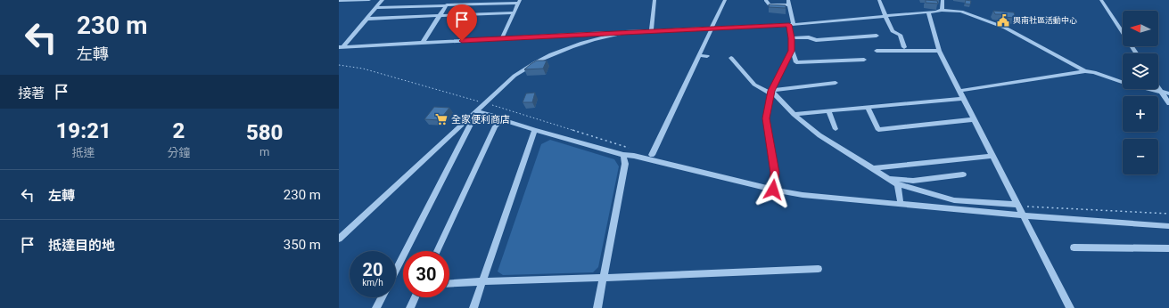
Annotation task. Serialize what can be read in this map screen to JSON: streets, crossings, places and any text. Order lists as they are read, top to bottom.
{
  "places": {
    "public building": ["興南社區活動中心"],
    "supermarket": ["全家便利商店"]
  },
  "north": "left",
  "page": {
    "turn": ["230 m", "左轉"],
    "map_buttons": ["+", "−"],
    "then": "接著",
    "eta": [
      "19:21",
      "抵達",
      "2",
      "分鐘",
      "580",
      "m"
    ],
    "list": [
      {
        "name": "左轉",
        "value": "230 m"
      },
      {
        "name": "抵達目的地",
        "value": "350 m"
      }
    ],
    "speed": "20 km/h",
    "limit": "30"
  }
}
